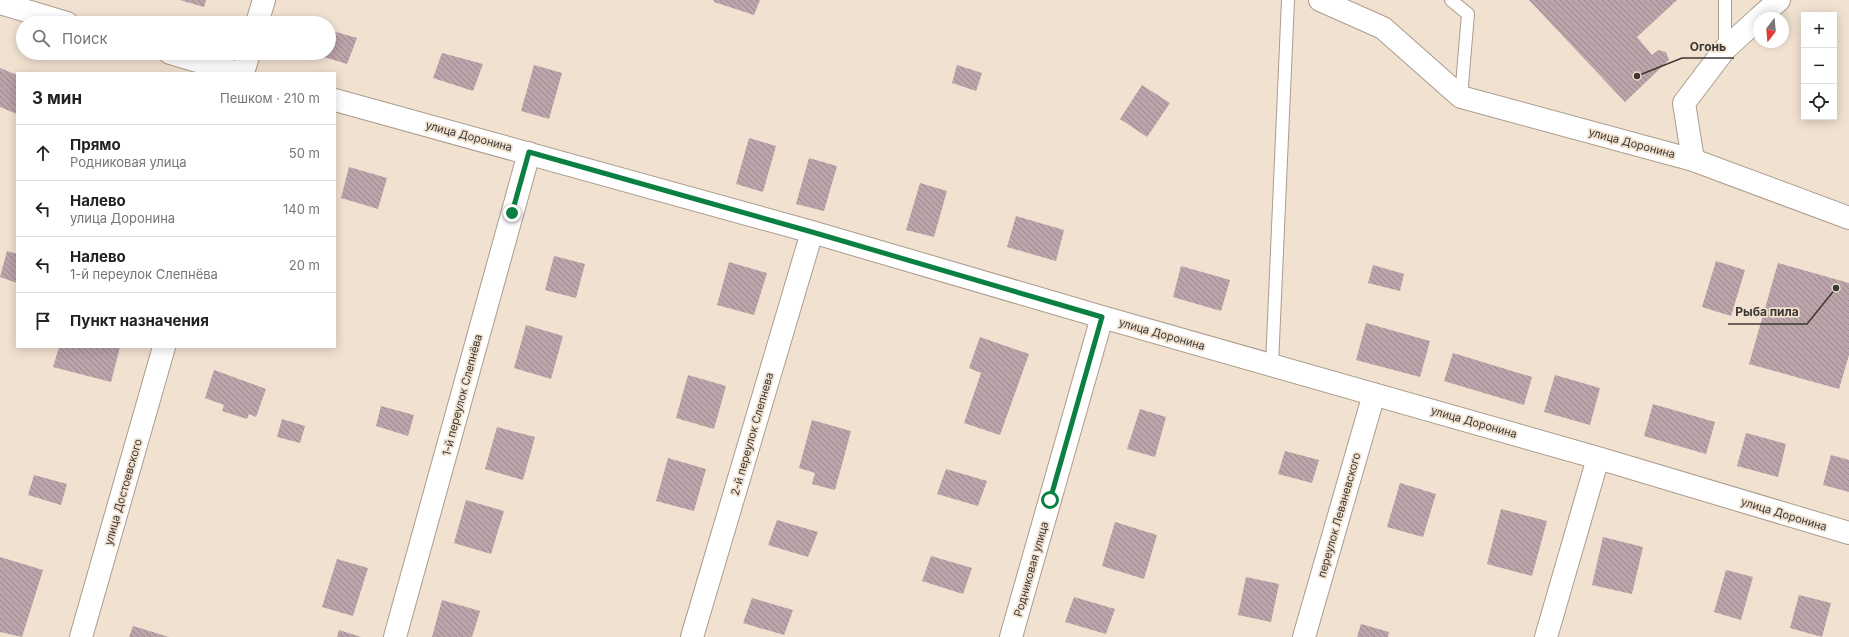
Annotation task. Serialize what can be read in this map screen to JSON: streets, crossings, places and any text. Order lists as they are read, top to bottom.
{
  "streets": {
    "street": [
      "улица Доронина",
      "1-й переулок Слепнёва",
      "2-й переулок Слепнева",
      "улица Достоевского",
      "переулок Леваневского",
      "Родниковая улица"
    ]
  },
  "crossings": [
    ["улица Доронина", "1-й переулок Слепнёва"],
    ["улица Доронина", "2-й переулок Слепнева"],
    ["улица Доронина", "переулок Леваневского"],
    ["улица Доронина", "Родниковая улица"]
  ],
  "places": ["Огонь", "Рыба пила"],
  "north": "bottom",
  "page": {
    "map_buttons": ["+", "−"],
    "search": "Поиск",
    "heading": ["3 мин", "Пешком · 210 m"],
    "list": [
      ["Прямо", "Родниковая улица", "50 m"],
      ["Налево", "улица Доронина", "140 m"],
      ["Налево", "1-й переулок Слепнёва", "20 m"],
      "Пункт назначения"
    ]
  }
}
